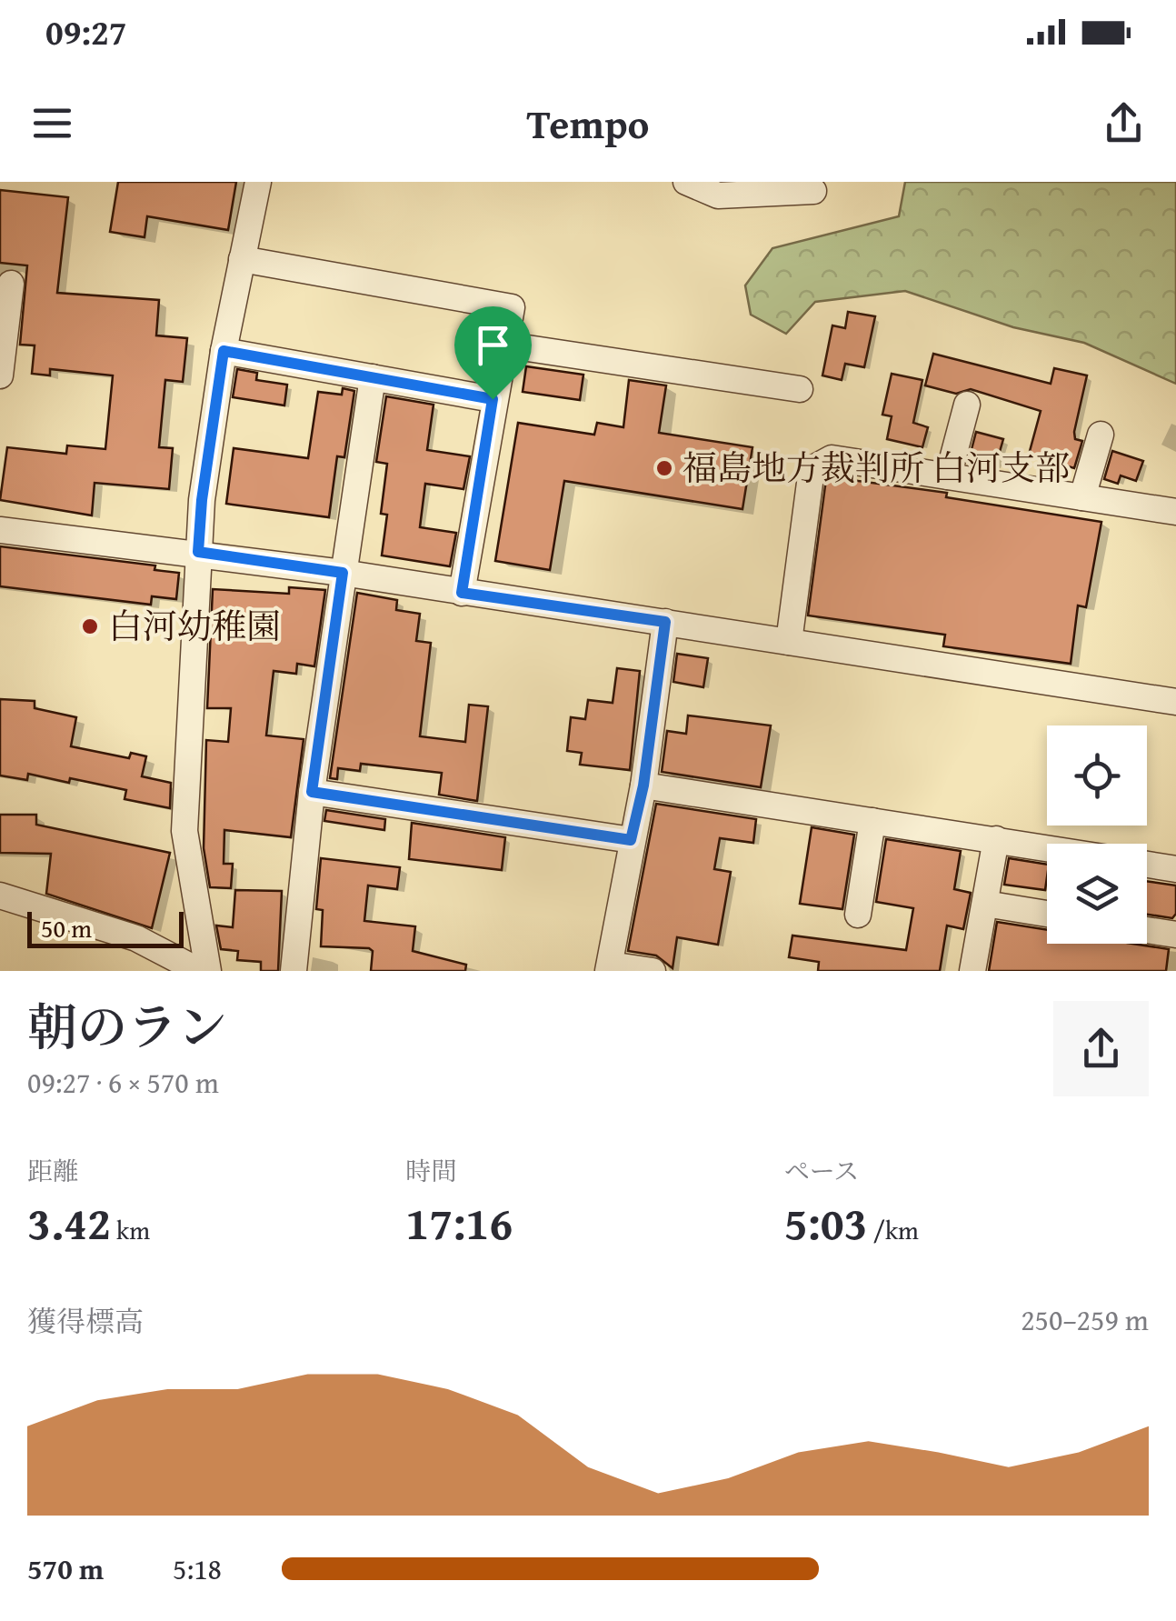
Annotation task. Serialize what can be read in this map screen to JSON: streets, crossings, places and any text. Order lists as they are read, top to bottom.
{
  "places": ["福島地方裁判所 白河支部", "白河幼稚園"],
  "scale_bar": "50 m",
  "page": {
    "status": "09:27",
    "header": "Tempo",
    "scale": "50 m",
    "heading": ["朝のラン", "09:27 · 6 × 570 m"],
    "stats": [
      ["距離", "3.42 km"],
      ["時間", "17:16"],
      ["ペース", "5:03 /km"]
    ],
    "chart": ["獲得標高", "250–259 m"],
    "list": [
      {
        "name": "570 m",
        "note": "5:18"
      }
    ]
  }
}
